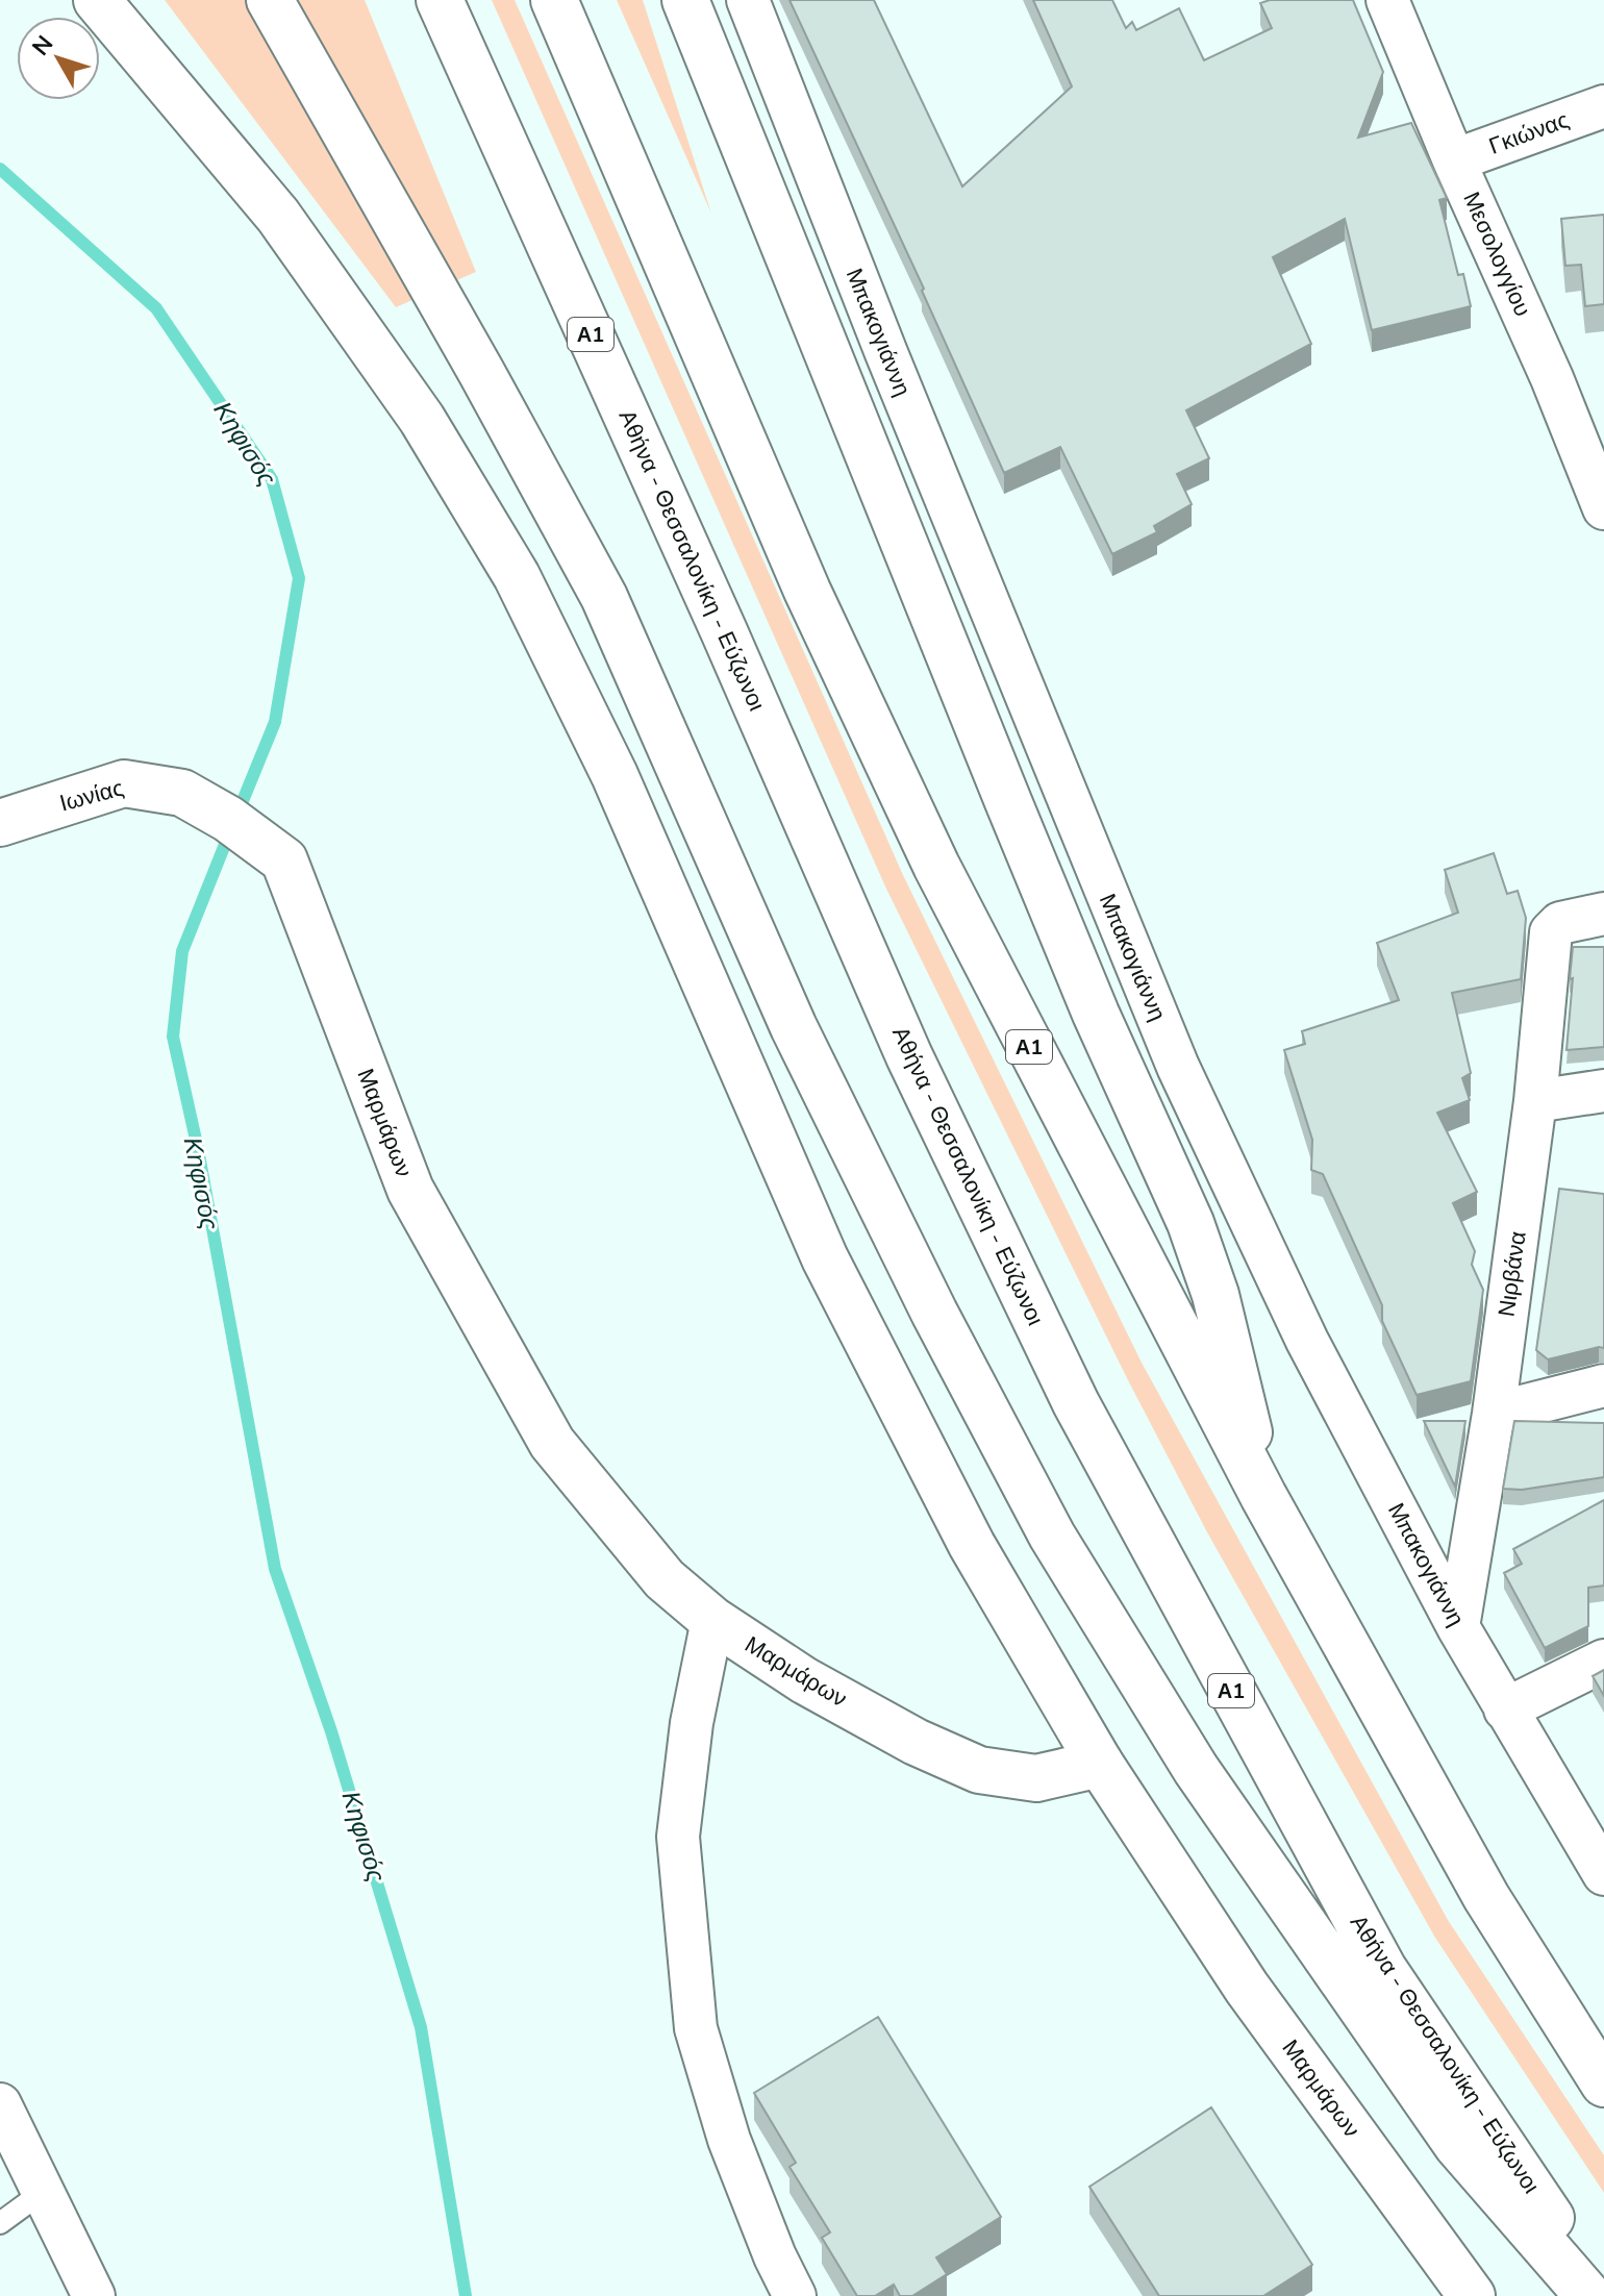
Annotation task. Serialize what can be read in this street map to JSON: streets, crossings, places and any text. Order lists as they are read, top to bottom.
{
  "streets": {
    "main road": [
      "Α1",
      "Αθήνα - Θεσσαλονίκη - Εύζωνοι",
      "Ιωνίας",
      "Μαρμάρων"
    ],
    "street": [
      "Γκιώνας",
      "Μεσολογγίου",
      "Μπακογιάννη",
      "Νιρβάνα"
    ]
  },
  "crossings": [
    ["Γκιώνας", "Μεσολογγίου"],
    ["Μπακογιάννη", "Νιρβάνα"],
    ["Ιωνίας", "Μαρμάρων"]
  ],
  "water": ["Κηφισός"],
  "north": "top left"
}
